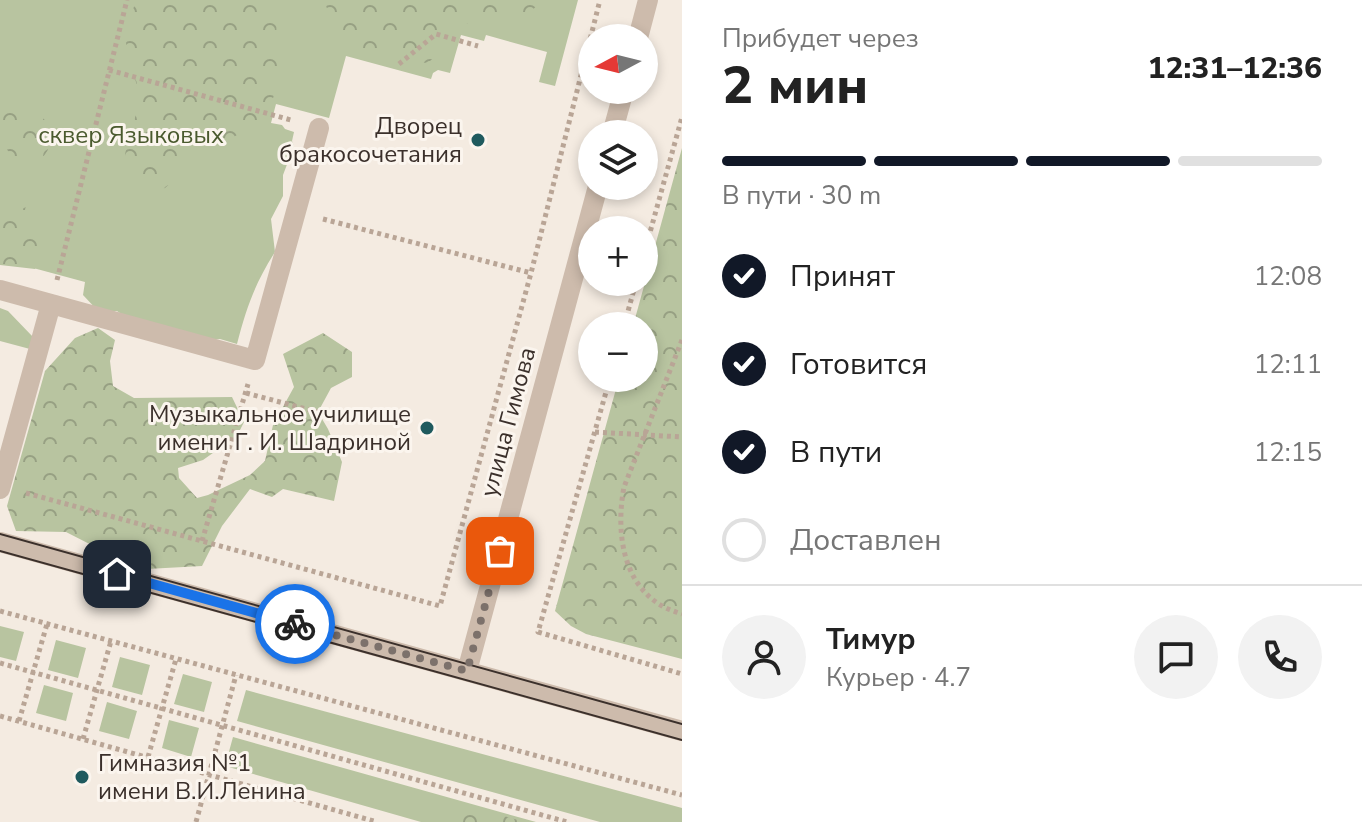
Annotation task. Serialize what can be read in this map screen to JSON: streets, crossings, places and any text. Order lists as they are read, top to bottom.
{
  "streets": {
    "street": ["улица Гимова"]
  },
  "parks": ["сквер Языковых"],
  "places": ["Дворец бракосочетания", "Музыкальное училище имени Г. И. Шадриной", "Гимназия №1 имени В.И.Ленина"],
  "north": "left",
  "page": {
    "heading": ["2 мин", "Прибудет через", "12:31–12:36"],
    "panel": ["Тимур", "Курьер · 4.7"],
    "map_buttons": ["+", "−"],
    "bar": "В пути · 30 m",
    "list": [
      ["Принят", "12:08"],
      ["Готовится", "12:11"],
      ["В пути", "12:15"],
      "Доставлен"
    ]
  }
}
